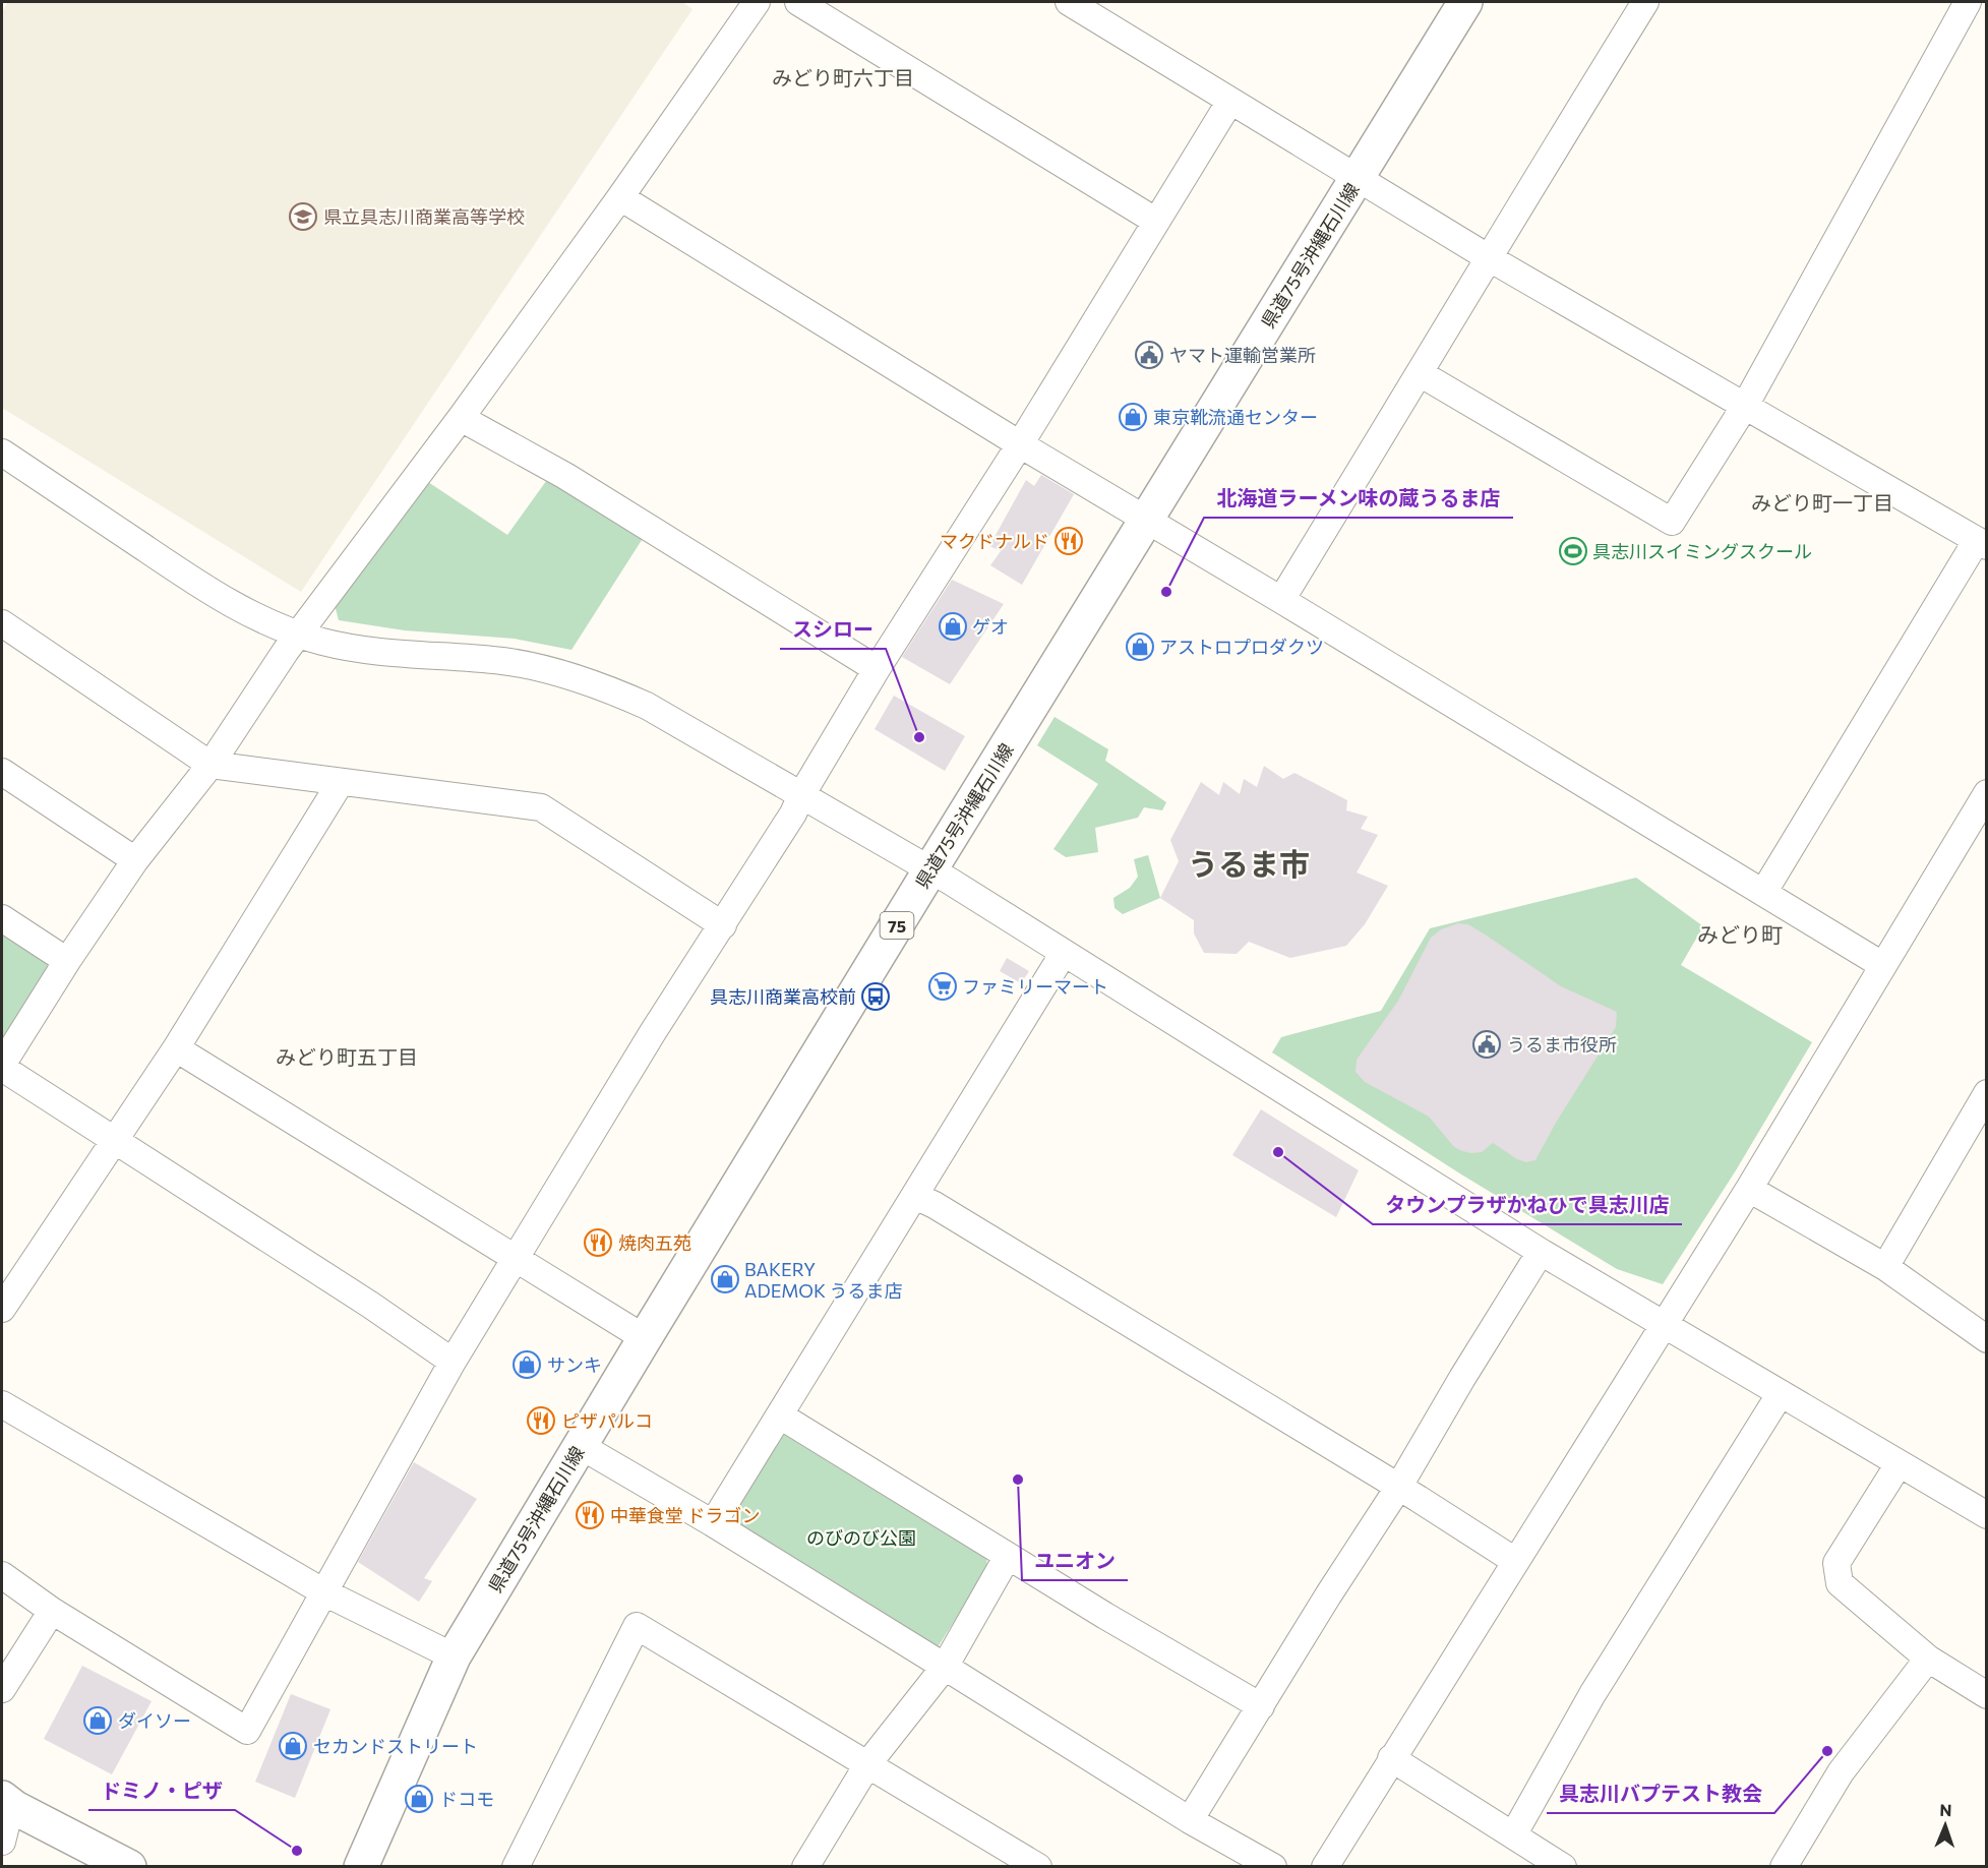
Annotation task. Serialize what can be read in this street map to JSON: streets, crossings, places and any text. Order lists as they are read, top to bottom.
{
  "streets": {
    "main road": ["県道75号沖縄石川線", "75"]
  },
  "districts": [
    "みどり町六丁目",
    "みどり町一丁目",
    "うるま市",
    "みどり町",
    "みどり町五丁目"
  ],
  "parks": ["のびのび公園"],
  "places": {
    "school or university": ["県立具志川商業高等学校"],
    "public building": ["ヤマト運輸営業所", "うるま市役所"],
    "shop": [
      "東京靴流通センター",
      "ゲオ",
      "アストロプロダクツ",
      "BAKERY ADEMOK うるま店",
      "サンキ",
      "ダイソー",
      "セカンドストリート",
      "ドコモ"
    ],
    "restaurant": [
      "マクドナルド",
      "焼肉五苑",
      "ピザパルコ",
      "中華食堂 ドラゴン"
    ],
    "sports": ["具志川スイミングスクール"],
    "other": [
      "北海道ラーメン味の蔵うるま店",
      "スシロー",
      "タウンプラザかねひで具志川店",
      "ユニオン",
      "具志川バプテスト教会",
      "ドミノ・ピザ"
    ],
    "supermarket": ["ファミリーマート"],
    "bus stop": ["具志川商業高校前"]
  },
  "north": "top"
}
